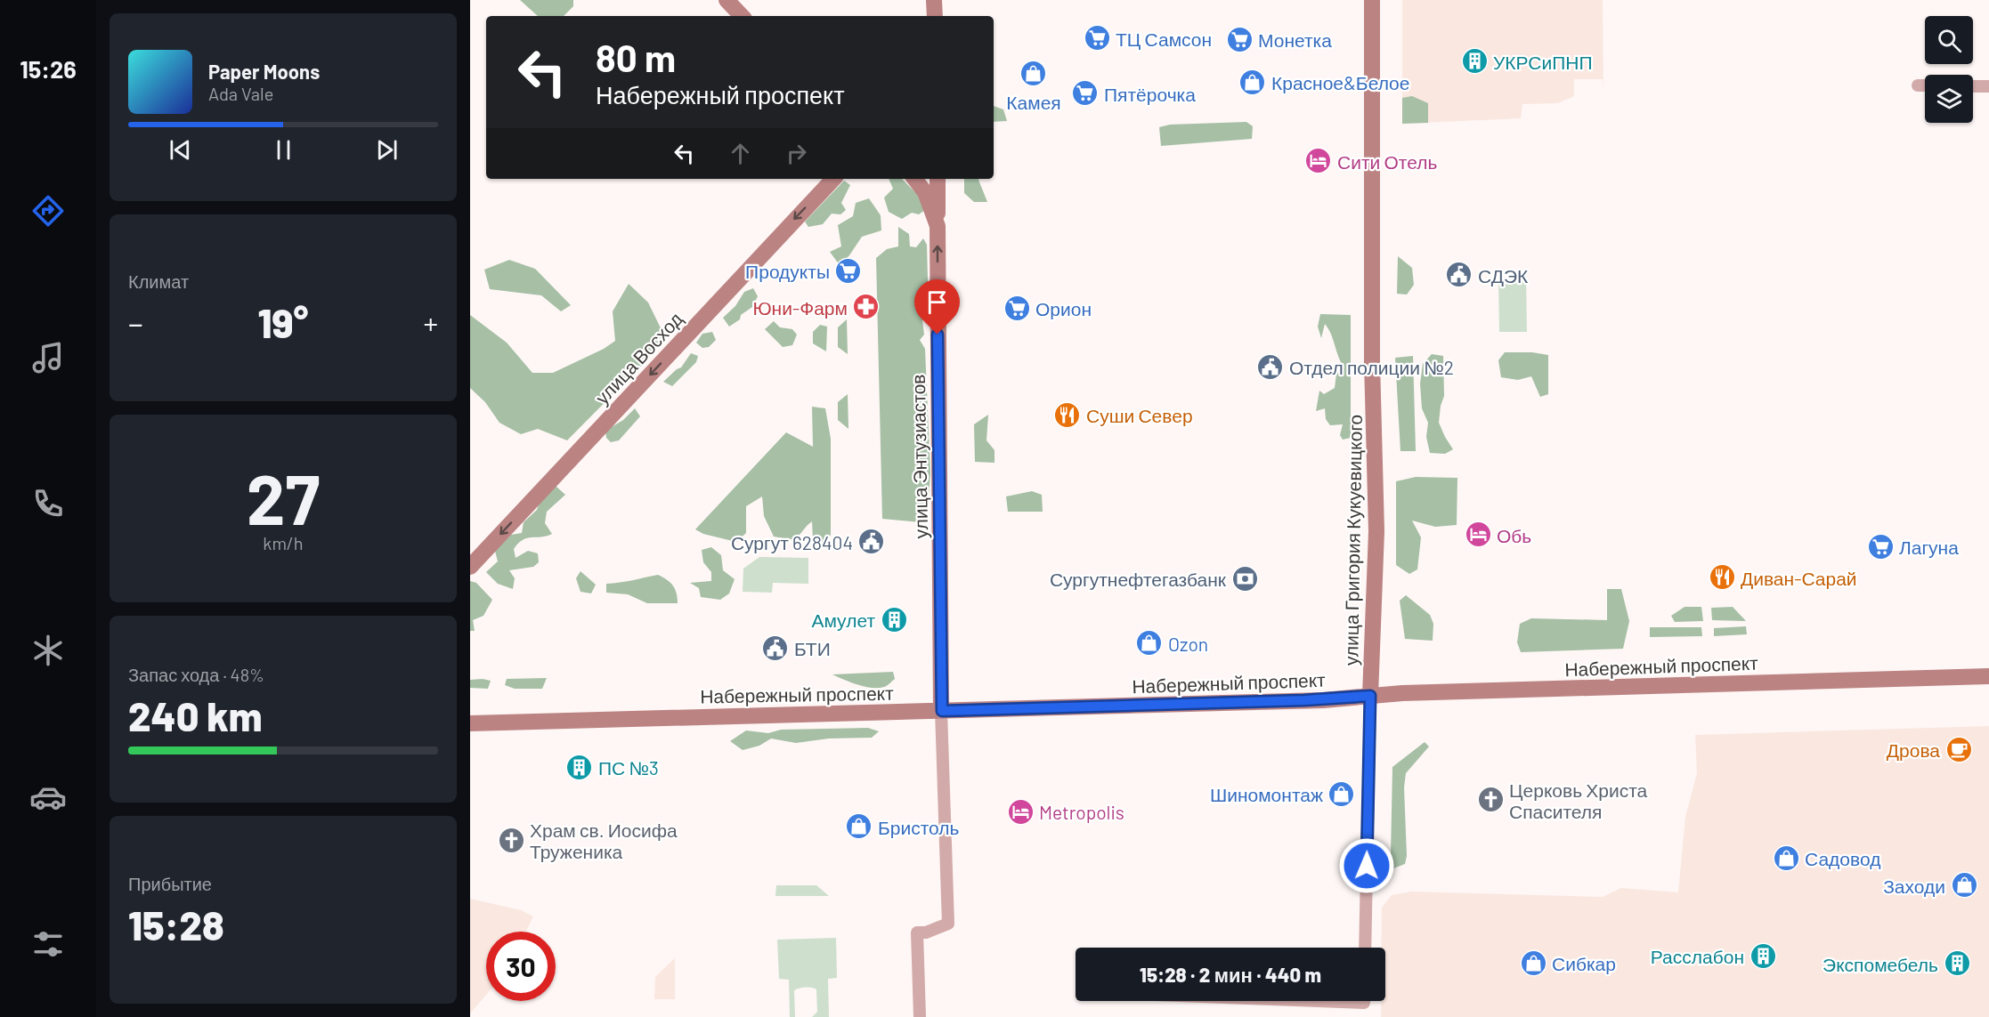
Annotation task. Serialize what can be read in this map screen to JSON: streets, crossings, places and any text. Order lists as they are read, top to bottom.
{
  "streets": {
    "main road": [
      "улица Восход",
      "улица Энтузиастов",
      "улица Григория Кукуевицкого",
      "Набережный проспект"
    ]
  },
  "crossings": [
    ["улица Энтузиастов", "Набережный проспект"],
    ["улица Григория Кукуевицкого", "Набережный проспект"]
  ],
  "one_way": ["улица Восход", "улица Энтузиастов"],
  "places": {
    "supermarket": [
      "ТЦ Самсон",
      "Монетка",
      "Пятёрочка",
      "Продукты",
      "Орион",
      "Лагуна"
    ],
    "building": [
      "УКРСиПНП",
      "Амулет",
      "ПС №3",
      "Расслабон",
      "Экспомебель"
    ],
    "shop": [
      "Камея",
      "Красное&Белое",
      "Ozon",
      "Шиномонтаж",
      "Бристоль",
      "Садовод",
      "Заходи",
      "Сибкар"
    ],
    "hotel": ["Сити Отель", "Обь", "Metropolis"],
    "public building": [
      "СДЭК",
      "Отдел полиции №2",
      "Сургут 628404",
      "БТИ"
    ],
    "pharmacy": ["Юни-Фарм"],
    "restaurant": ["Суши Север", "Диван-Сарай"],
    "bank": ["Сургутнефтегазбанк"],
    "cafe": ["Дрова"],
    "church": ["Церковь Христа Спасителя", "Храм св. Иосифа Труженика"]
  },
  "page": {
    "tabs": "15:26",
    "turn": ["80 m", "Набережный проспект"],
    "song": ["Paper Moons", "Ada Vale"],
    "tile": [
      "Климат",
      ["27", "km/h"],
      ["Запас хода · 48%", "240 km"],
      ["Прибытие", "15:28"]
    ],
    "heat": ["−", "19°", "+"],
    "limit": "30",
    "trip": "15:28 · 2 мин · 440 m"
  }
}
